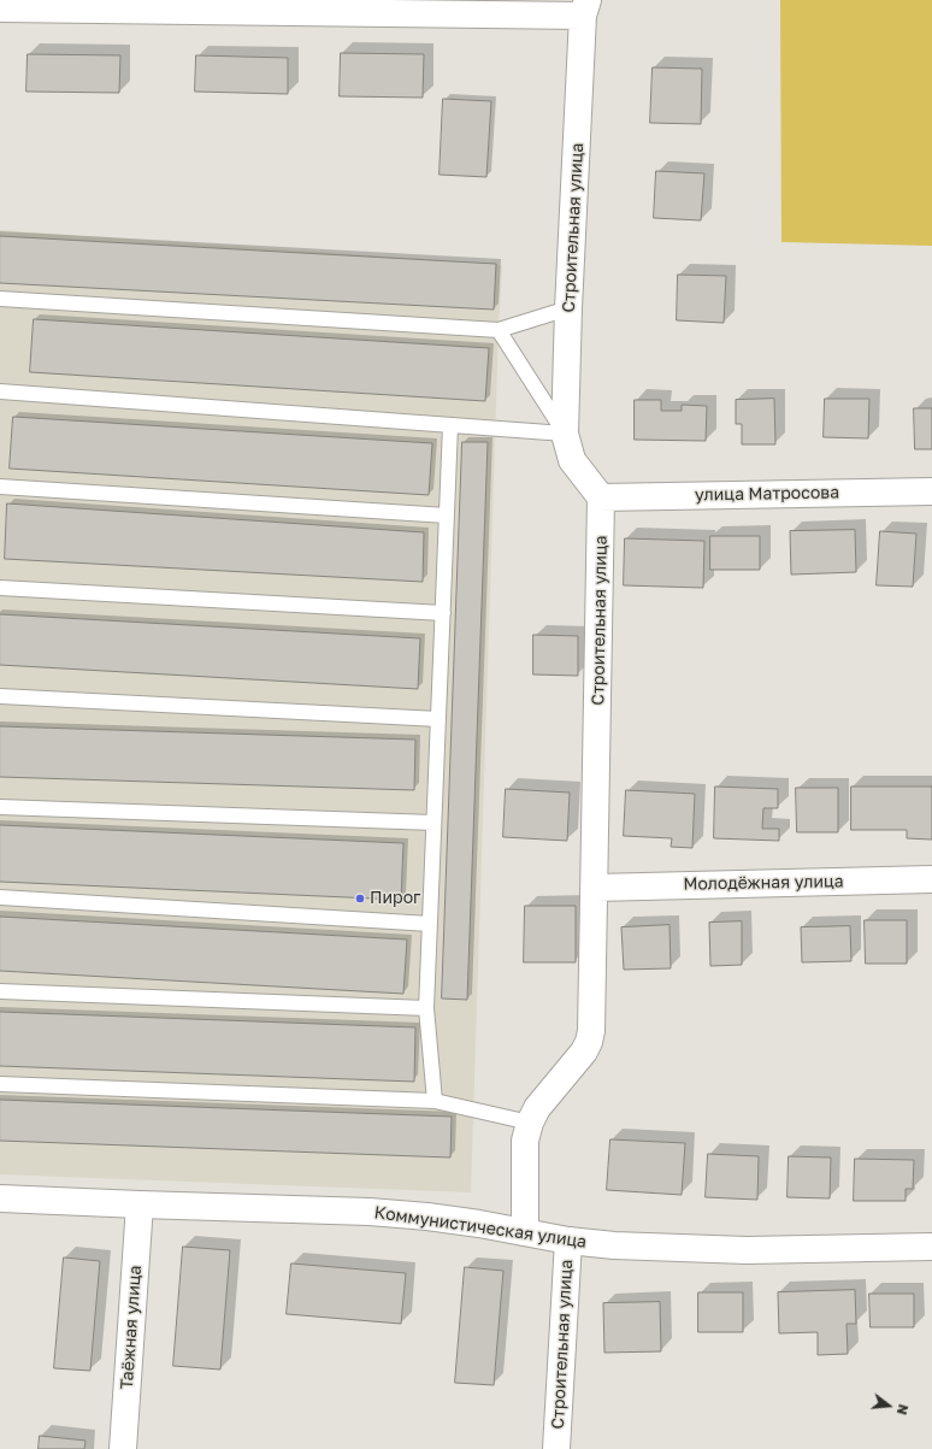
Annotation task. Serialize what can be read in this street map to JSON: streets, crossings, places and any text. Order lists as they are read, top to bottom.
{
  "streets": {
    "street": [
      "Строительная улица",
      "улица Матросова",
      "Молодёжная улица",
      "Коммунистическая улица",
      "Таёжная улица"
    ]
  },
  "crossings": [
    ["Строительная улица", "улица Матросова"],
    ["Строительная улица", "Молодёжная улица"],
    ["Строительная улица", "Коммунистическая улица"],
    ["Коммунистическая улица", "Таёжная улица"]
  ],
  "places": ["Пирог"],
  "north": "right"
}
